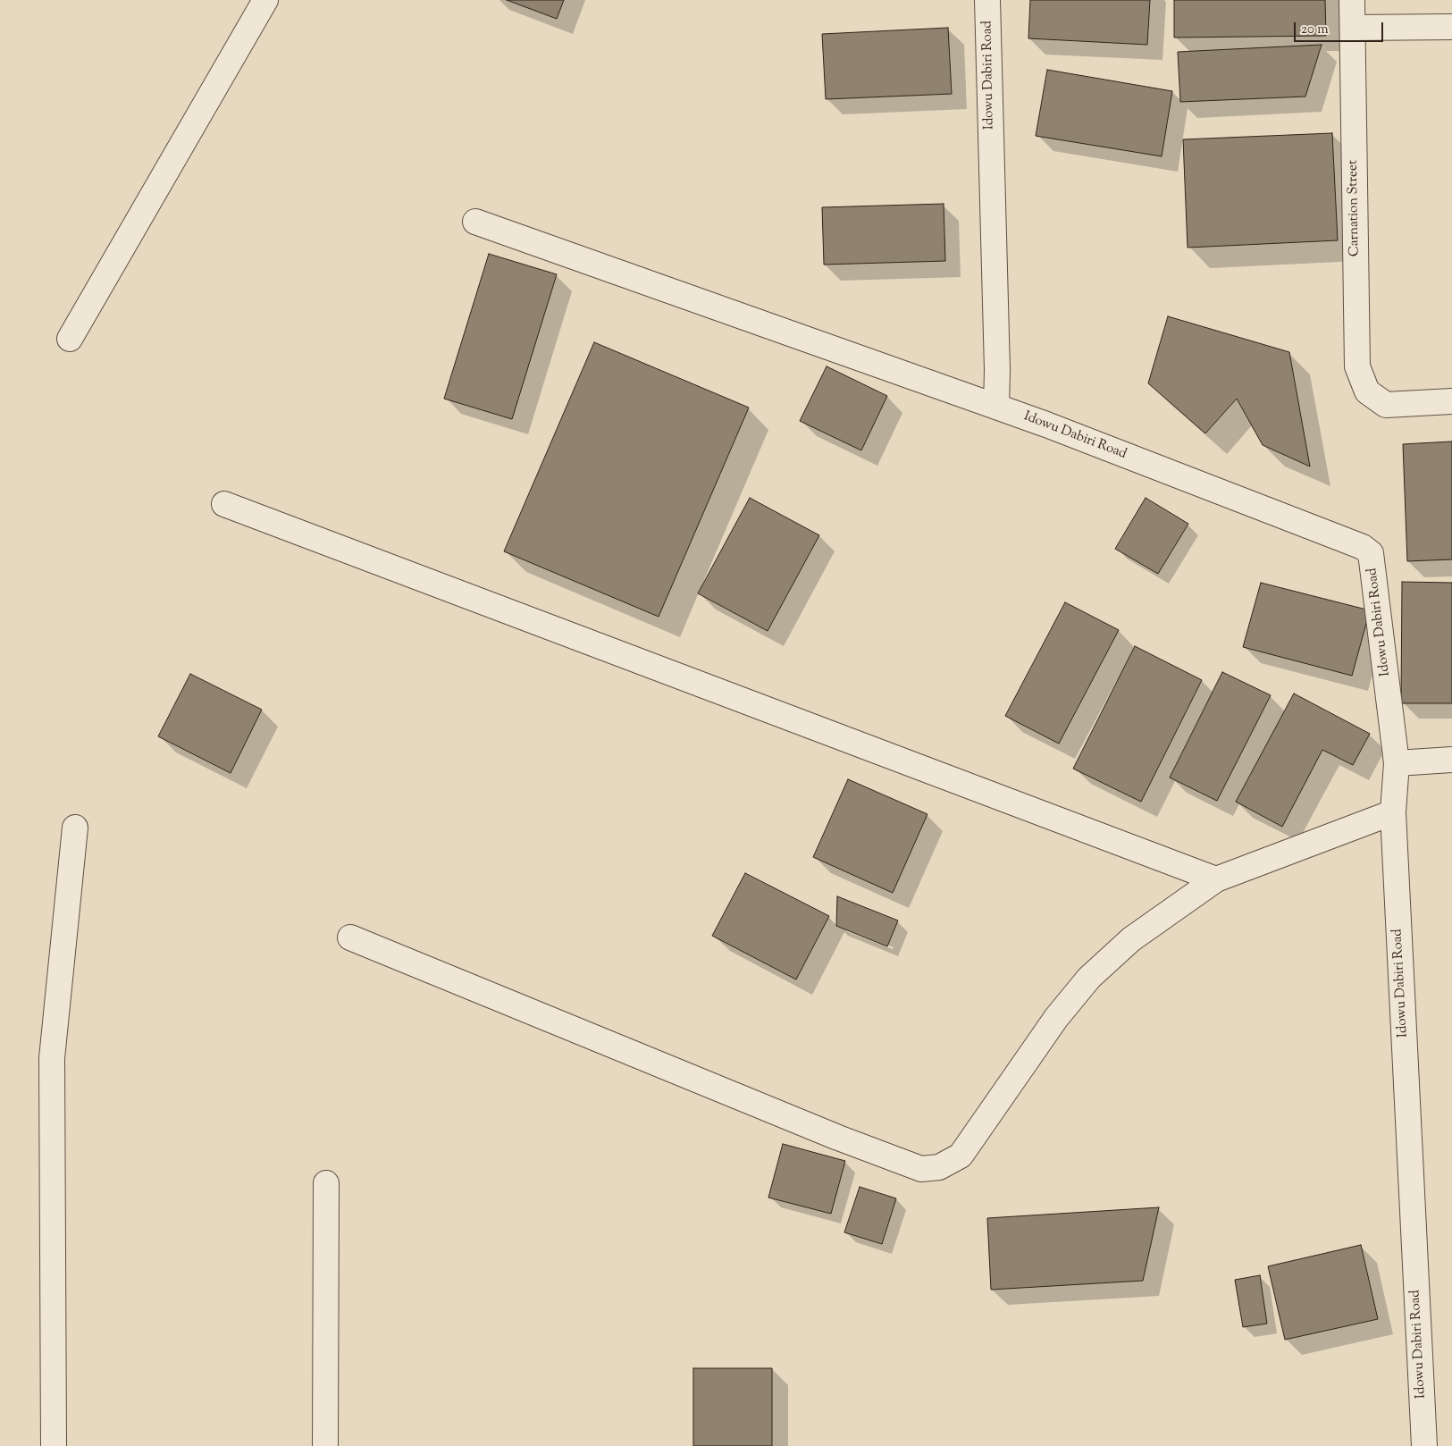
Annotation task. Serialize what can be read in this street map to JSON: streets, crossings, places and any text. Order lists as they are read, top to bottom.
{
  "streets": {
    "street": ["Idowu Dabiri Road", "Carnation Street"]
  },
  "scale_bar": "20 m"
}
